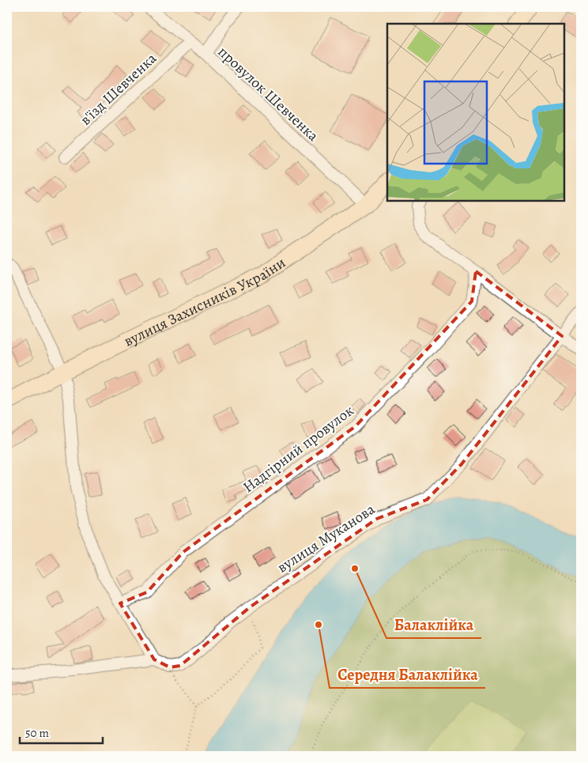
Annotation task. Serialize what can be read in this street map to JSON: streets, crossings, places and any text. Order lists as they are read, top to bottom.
{
  "streets": {
    "street": [
      "в'їзд Шевченка",
      "провулок Шевченка",
      "вулиця Захисників України",
      "Надгірний провулок",
      "вулиця Муканова"
    ]
  },
  "crossings": [
    ["в'їзд Шевченка", "провулок Шевченка"],
    ["провулок Шевченка", "вулиця Захисників України"]
  ],
  "places": ["Балаклійка", "Середня Балаклійка"],
  "scale_bar": "50 m"
}
